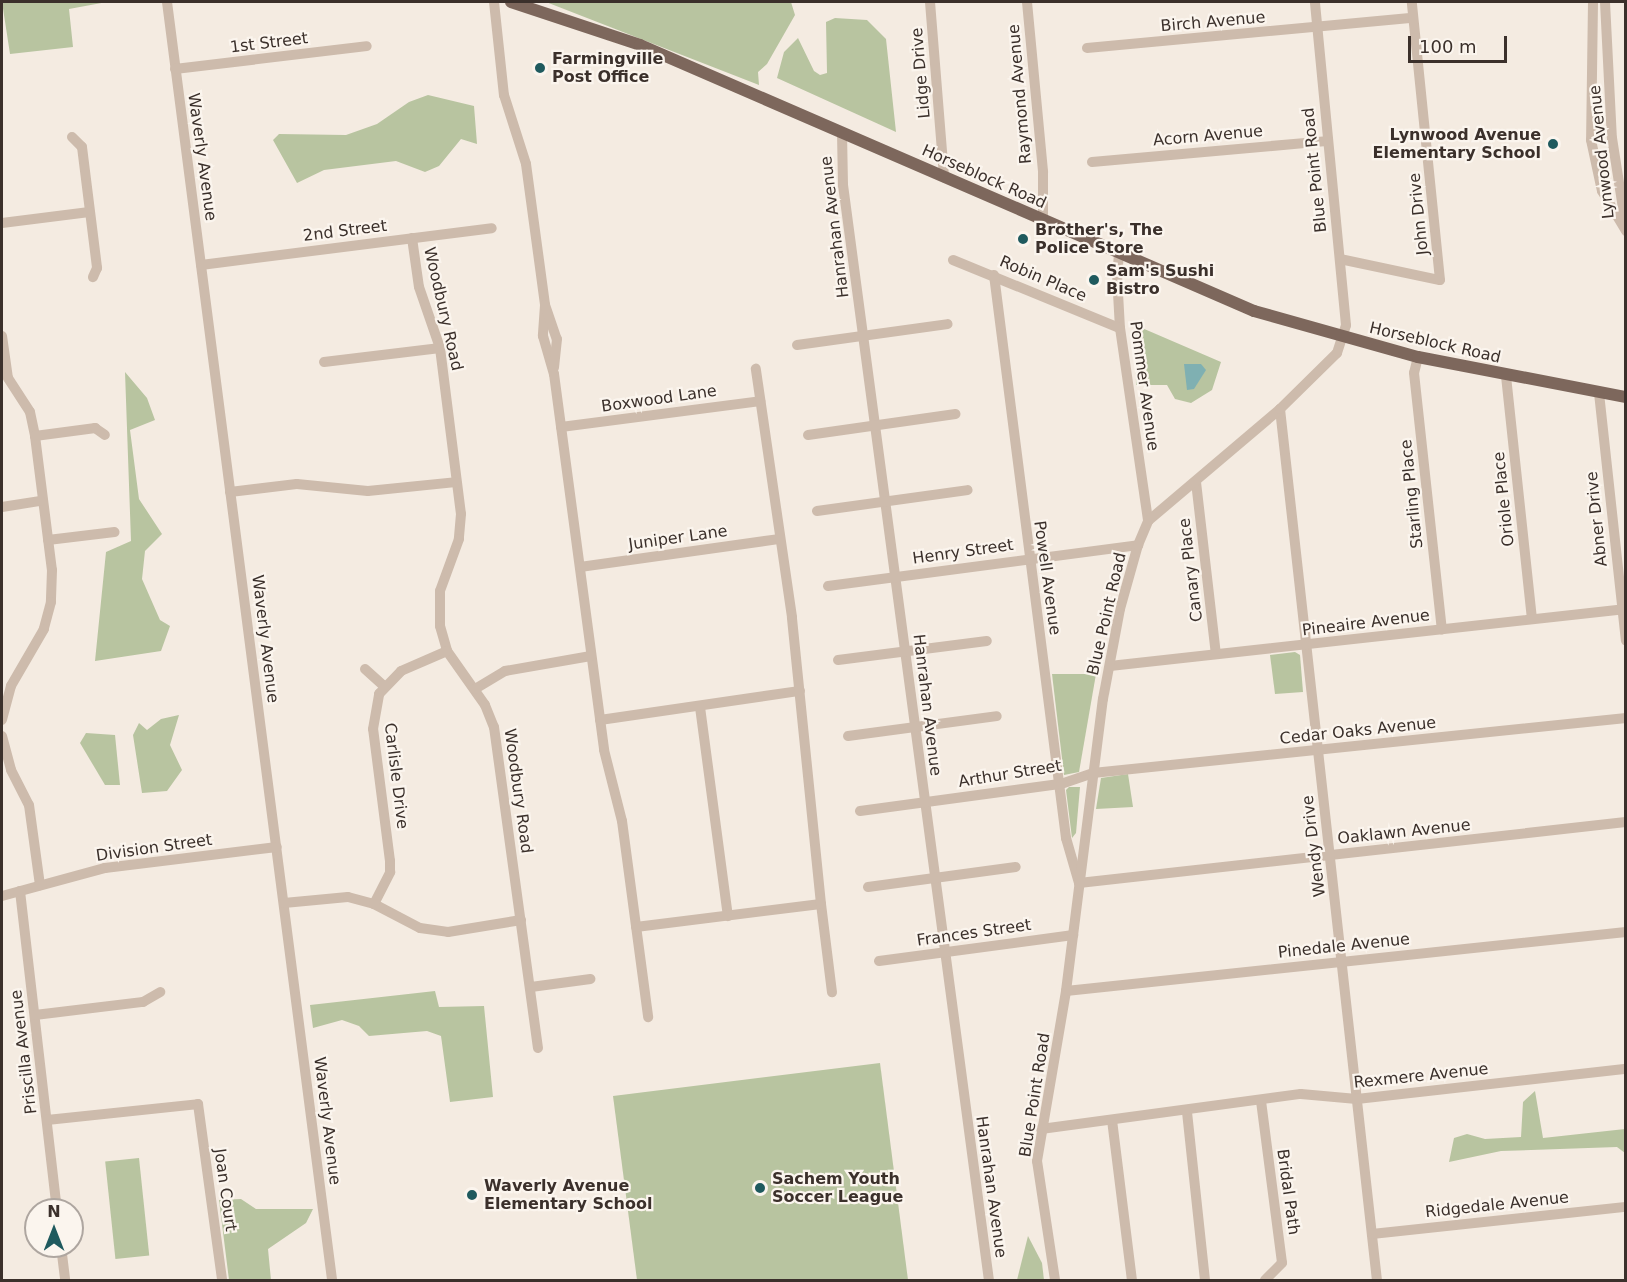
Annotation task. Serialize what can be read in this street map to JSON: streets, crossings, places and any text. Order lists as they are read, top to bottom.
{
  "streets": {
    "main road": ["Horseblock Road"],
    "street": [
      "Birch Avenue",
      "1st Street",
      "Lidge Drive",
      "Raymond Avenue",
      "Acorn Avenue",
      "Lynwood Avenue",
      "Waverly Avenue",
      "Blue Point Road",
      "John Drive",
      "Hanrahan Avenue",
      "2nd Street",
      "Robin Place",
      "Woodbury Road",
      "Pommer Avenue",
      "Boxwood Lane",
      "Starling Place",
      "Oriole Place",
      "Abner Drive",
      "Juniper Lane",
      "Henry Street",
      "Canary Place",
      "Powell Avenue",
      "Pineaire Avenue",
      "Cedar Oaks Avenue",
      "Arthur Street",
      "Carlisle Drive",
      "Oaklawn Avenue",
      "Wendy Drive",
      "Division Street",
      "Frances Street",
      "Pinedale Avenue",
      "Priscilla Avenue",
      "Rexmere Avenue",
      "Joan Court",
      "Bridal Path",
      "Ridgedale Avenue"
    ]
  },
  "crossings": [
    ["Birch Avenue", "Blue Point Road"],
    ["Birch Avenue", "John Drive"],
    ["1st Street", "Waverly Avenue"],
    ["Lidge Drive", "Horseblock Road"],
    ["Raymond Avenue", "Horseblock Road"],
    ["Acorn Avenue", "Blue Point Road"],
    ["Waverly Avenue", "2nd Street"],
    ["Waverly Avenue", "Division Street"],
    ["Blue Point Road", "Horseblock Road"],
    ["Blue Point Road", "John Drive"],
    ["Blue Point Road", "Pommer Avenue"],
    ["Blue Point Road", "Henry Street"],
    ["Blue Point Road", "Canary Place"],
    ["Blue Point Road", "Powell Avenue"],
    ["Blue Point Road", "Pineaire Avenue"],
    ["Blue Point Road", "Cedar Oaks Avenue"],
    ["Blue Point Road", "Arthur Street"],
    ["Blue Point Road", "Oaklawn Avenue"],
    ["Blue Point Road", "Wendy Drive"],
    ["Blue Point Road", "Frances Street"],
    ["Blue Point Road", "Pinedale Avenue"],
    ["Blue Point Road", "Rexmere Avenue"],
    ["Horseblock Road", "Hanrahan Avenue"],
    ["Horseblock Road", "Pommer Avenue"],
    ["Horseblock Road", "Starling Place"],
    ["Horseblock Road", "Oriole Place"],
    ["Horseblock Road", "Abner Drive"],
    ["Hanrahan Avenue", "Henry Street"],
    ["Hanrahan Avenue", "Arthur Street"],
    ["Hanrahan Avenue", "Frances Street"],
    ["2nd Street", "Woodbury Road"],
    ["Robin Place", "Pommer Avenue"],
    ["Robin Place", "Powell Avenue"],
    ["Starling Place", "Pineaire Avenue"],
    ["Oriole Place", "Pineaire Avenue"],
    ["Abner Drive", "Pineaire Avenue"],
    ["Henry Street", "Powell Avenue"],
    ["Canary Place", "Pineaire Avenue"],
    ["Powell Avenue", "Arthur Street"],
    ["Powell Avenue", "Oaklawn Avenue"],
    ["Pineaire Avenue", "Wendy Drive"],
    ["Cedar Oaks Avenue", "Arthur Street"],
    ["Cedar Oaks Avenue", "Wendy Drive"],
    ["Oaklawn Avenue", "Wendy Drive"],
    ["Wendy Drive", "Pinedale Avenue"],
    ["Wendy Drive", "Rexmere Avenue"],
    ["Wendy Drive", "Ridgedale Avenue"],
    ["Division Street", "Priscilla Avenue"],
    ["Priscilla Avenue", "Joan Court"],
    ["Rexmere Avenue", "Bridal Path"]
  ],
  "places": [
    "Farmingville Post Office",
    "Lynwood Avenue Elementary School",
    "Brother's, The Police Store",
    "Sam's Sushi Bistro",
    "Sachem Youth Soccer League",
    "Waverly Avenue Elementary School"
  ],
  "scale_bar": "100 m",
  "north": "top"
}
